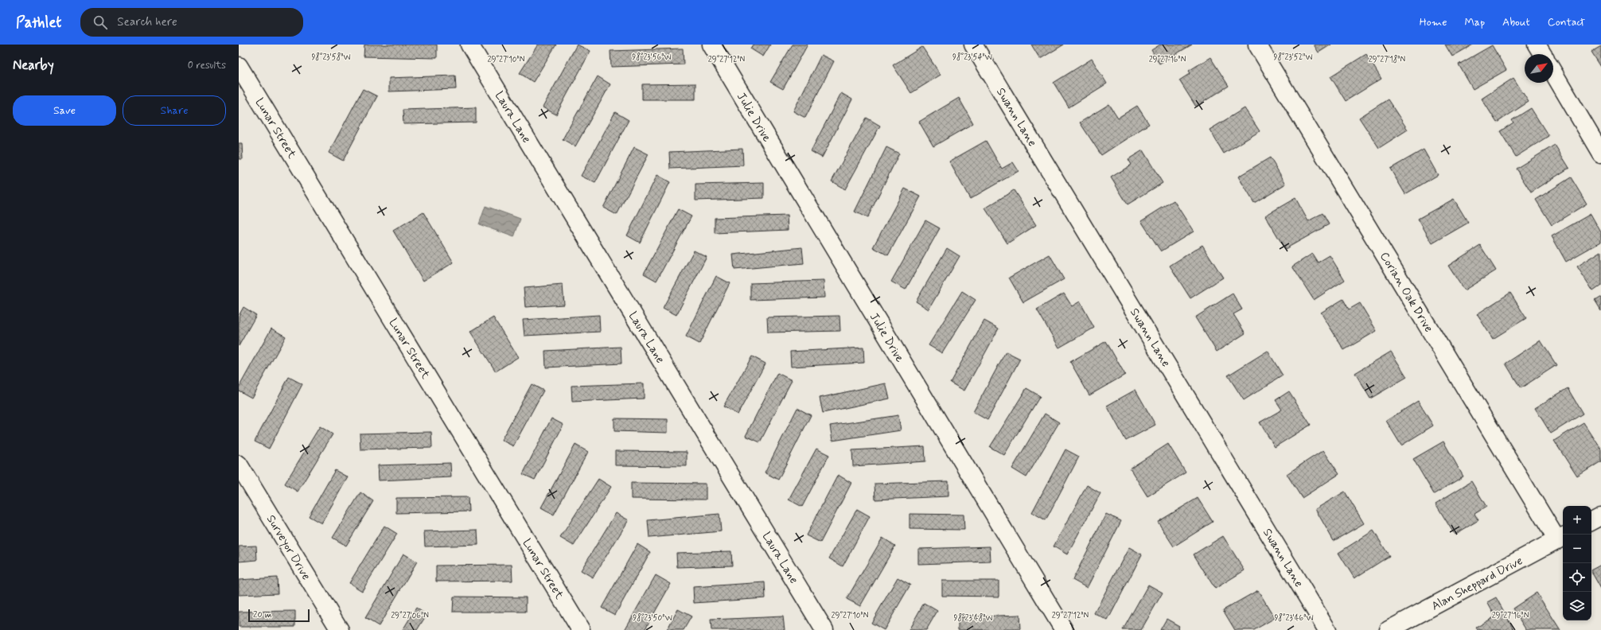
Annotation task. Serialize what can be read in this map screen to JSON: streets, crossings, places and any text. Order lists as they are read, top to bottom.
{
  "streets": {
    "street": [
      "Laura Lane",
      "Julie Drive",
      "Swann Lane",
      "Lunar Street",
      "Corian Oak Drive",
      "Surveyor Drive",
      "Alan Sheppard Drive"
    ]
  },
  "crossings": [
    ["Corian Oak Drive", "Alan Sheppard Drive"]
  ],
  "scale_bar": "20 m",
  "north": "top right",
  "page": {
    "header": "Pathlet",
    "search": "Search here",
    "nav": [
      "Home",
      "Map",
      "About",
      "Contact"
    ],
    "heading": ["Nearby", "0 results"],
    "buttons": ["Save", "Share"],
    "map_buttons": ["+", "−"],
    "scale": "20 m"
  },
  "coordinates": [
    "98°23'56\"W",
    "98°23'58\"W",
    "98°23'54\"W",
    "98°23'52\"W",
    "29°27'10\"N",
    "29°27'12\"N",
    "29°27'16\"N",
    "29°27'18\"N",
    "29°27'06\"N",
    "98°23'50\"W",
    "98°23'48\"W",
    "98°23'46\"W"
  ]
}
